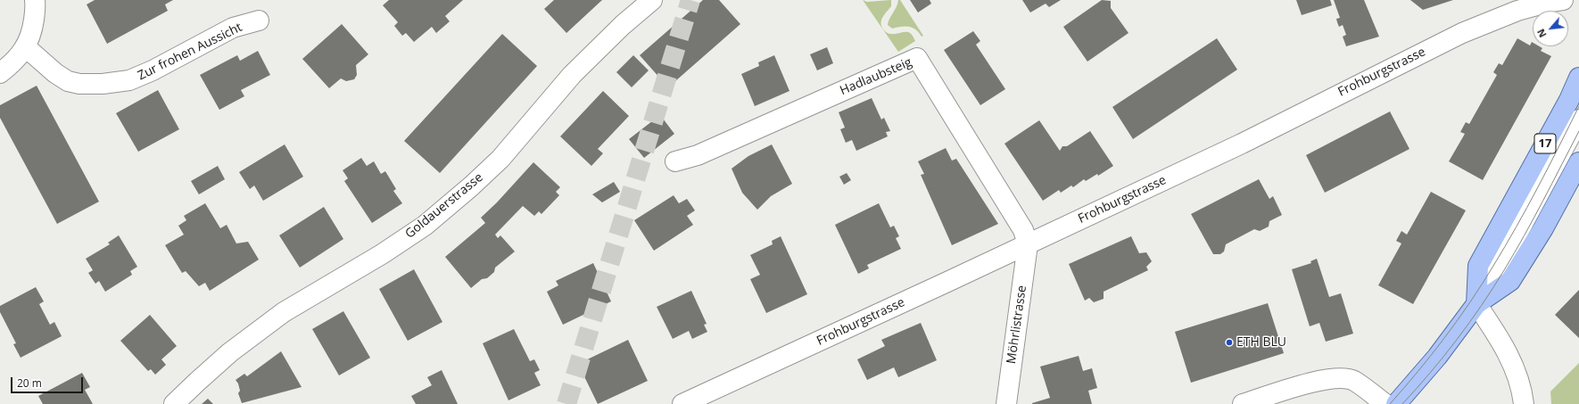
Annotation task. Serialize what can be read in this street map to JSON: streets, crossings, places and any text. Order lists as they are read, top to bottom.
{
  "streets": {
    "main road": ["17"],
    "street": [
      "Zur frohen Aussicht",
      "Frohburgstrasse",
      "Hadlaubsteig",
      "Goldauerstrasse",
      "Möhrlistrasse"
    ]
  },
  "crossings": [
    ["Frohburgstrasse", "Hadlaubsteig"],
    ["Frohburgstrasse", "Möhrlistrasse"],
    ["Hadlaubsteig", "Möhrlistrasse"]
  ],
  "places": ["ETH BLU"],
  "scale_bar": "20 m",
  "north": "bottom left"
}
